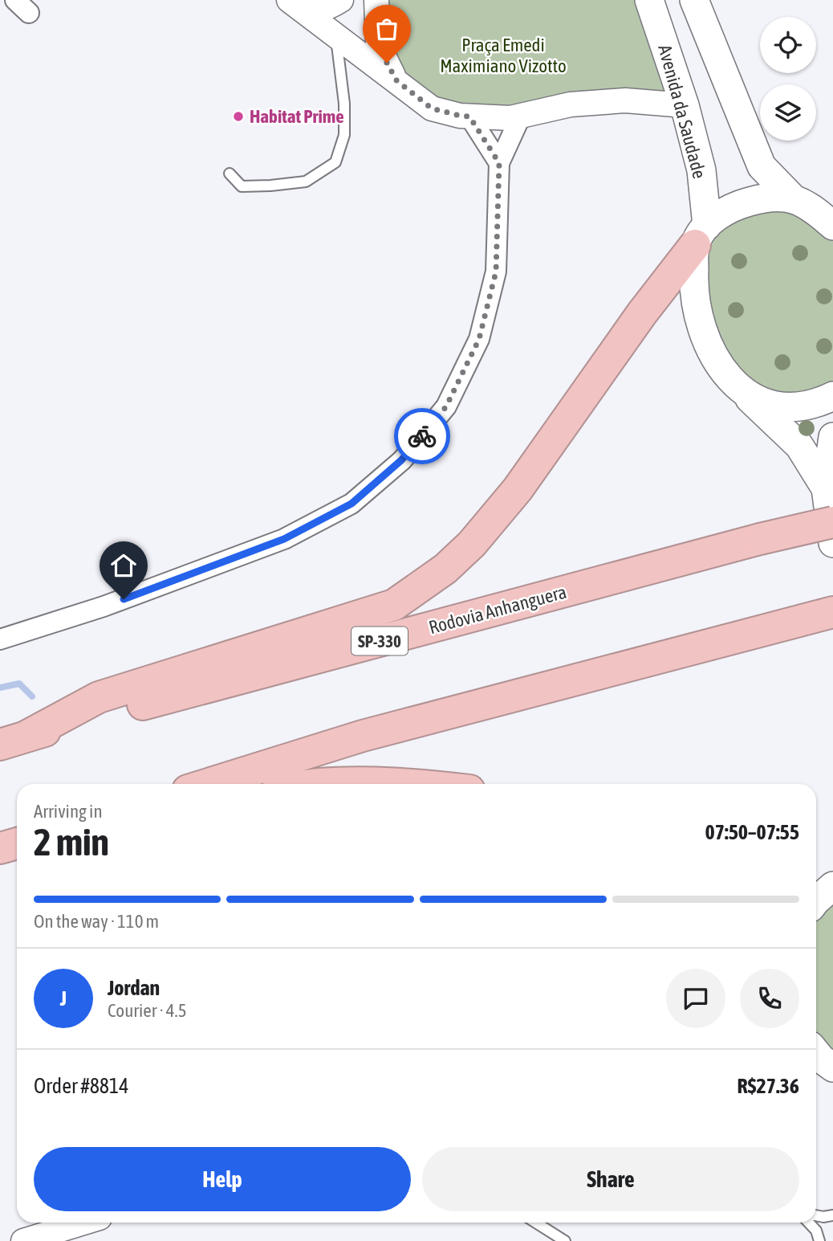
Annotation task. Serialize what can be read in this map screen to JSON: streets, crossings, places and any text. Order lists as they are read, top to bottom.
{
  "streets": {
    "highway": ["Rodovia Anhanguera", "SP-330"],
    "main road": ["Avenida da Saudade"]
  },
  "parks": ["Praça Emedi Maximiano Vizotto"],
  "places": ["Habitat Prime"],
  "page": {
    "heading": ["2 min", "Arriving in", "07:50–07:55"],
    "panel": [
      "Jordan",
      "Courier · 4.5",
      "Order #8814",
      "R$27.36"
    ],
    "bar": "On the way · 110 m",
    "round": "J",
    "buttons": ["Help", "Share"]
  }
}
